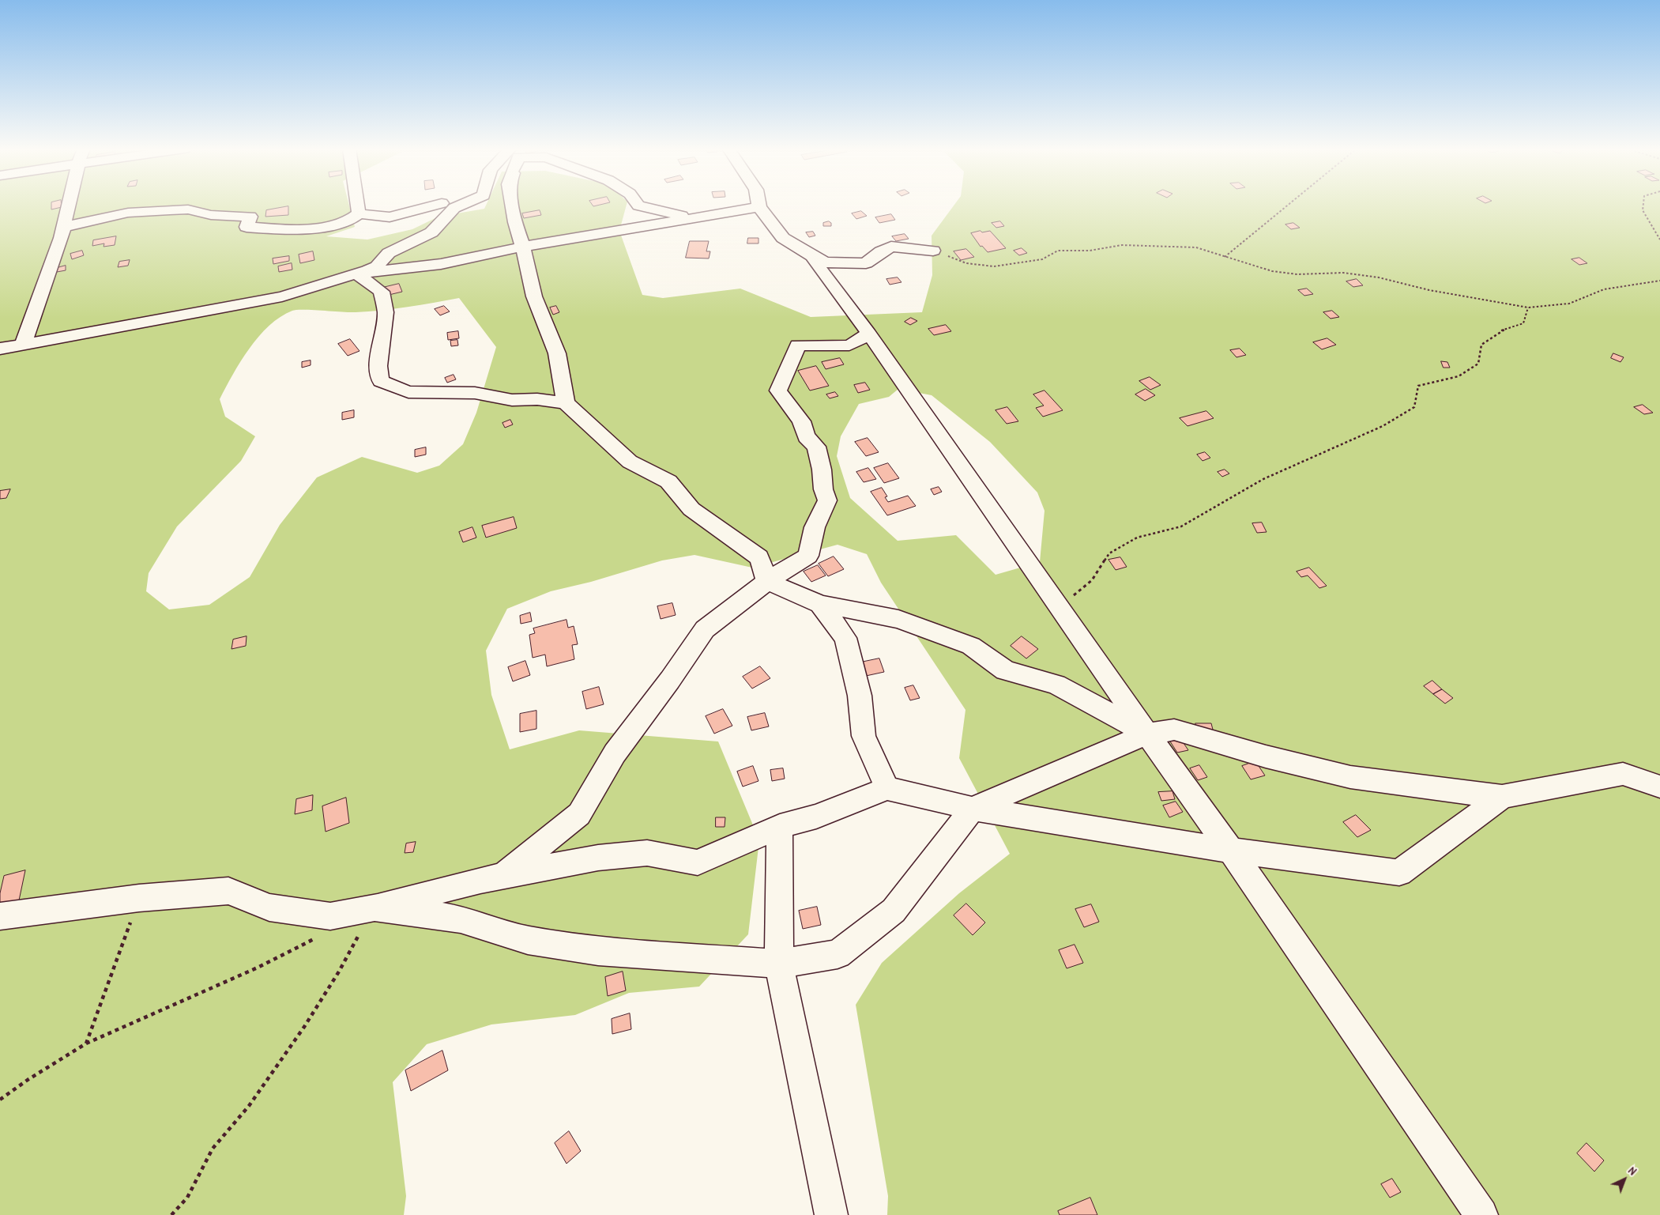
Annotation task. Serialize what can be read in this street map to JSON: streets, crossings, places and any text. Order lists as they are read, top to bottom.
{
  "north": "top right"
}
